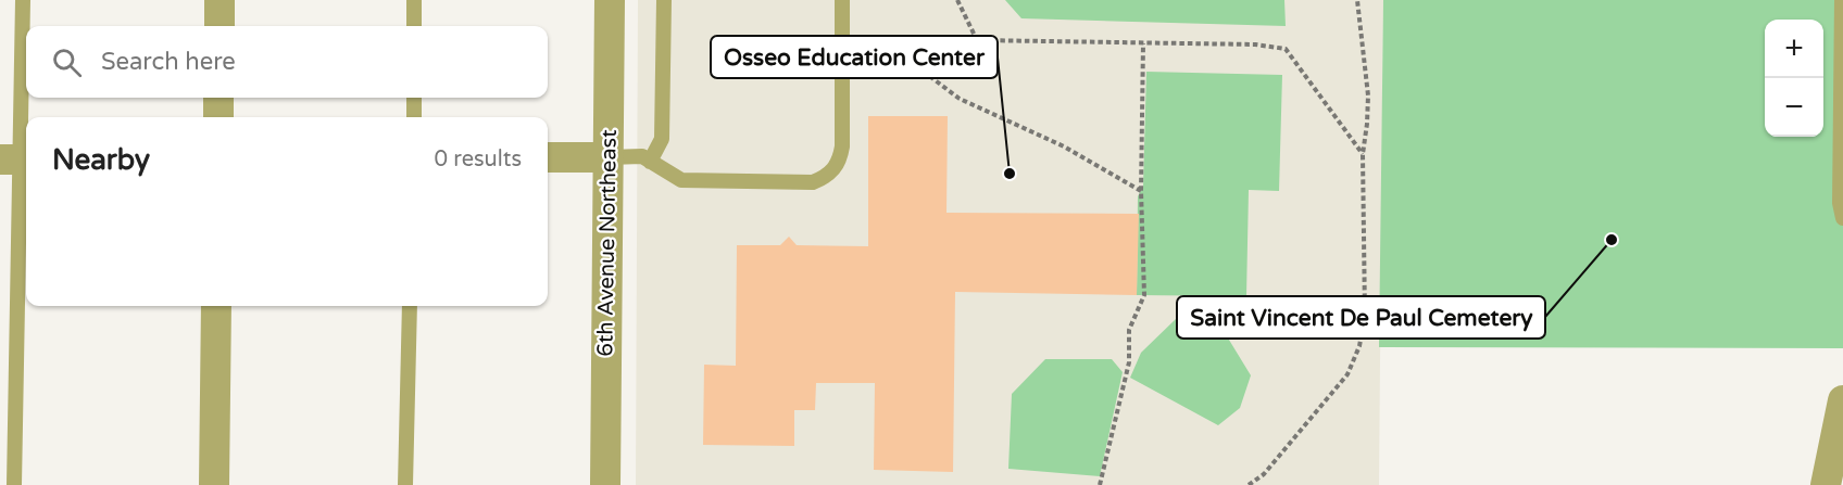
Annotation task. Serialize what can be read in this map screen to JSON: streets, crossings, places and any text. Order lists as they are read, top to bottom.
{
  "streets": {
    "street": ["6th Avenue Northeast"]
  },
  "places": ["Osseo Education Center", "Saint Vincent De Paul Cemetery"],
  "page": {
    "map_buttons": ["+", "−"],
    "search": "Search here",
    "heading": ["Nearby", "0 results"]
  }
}
